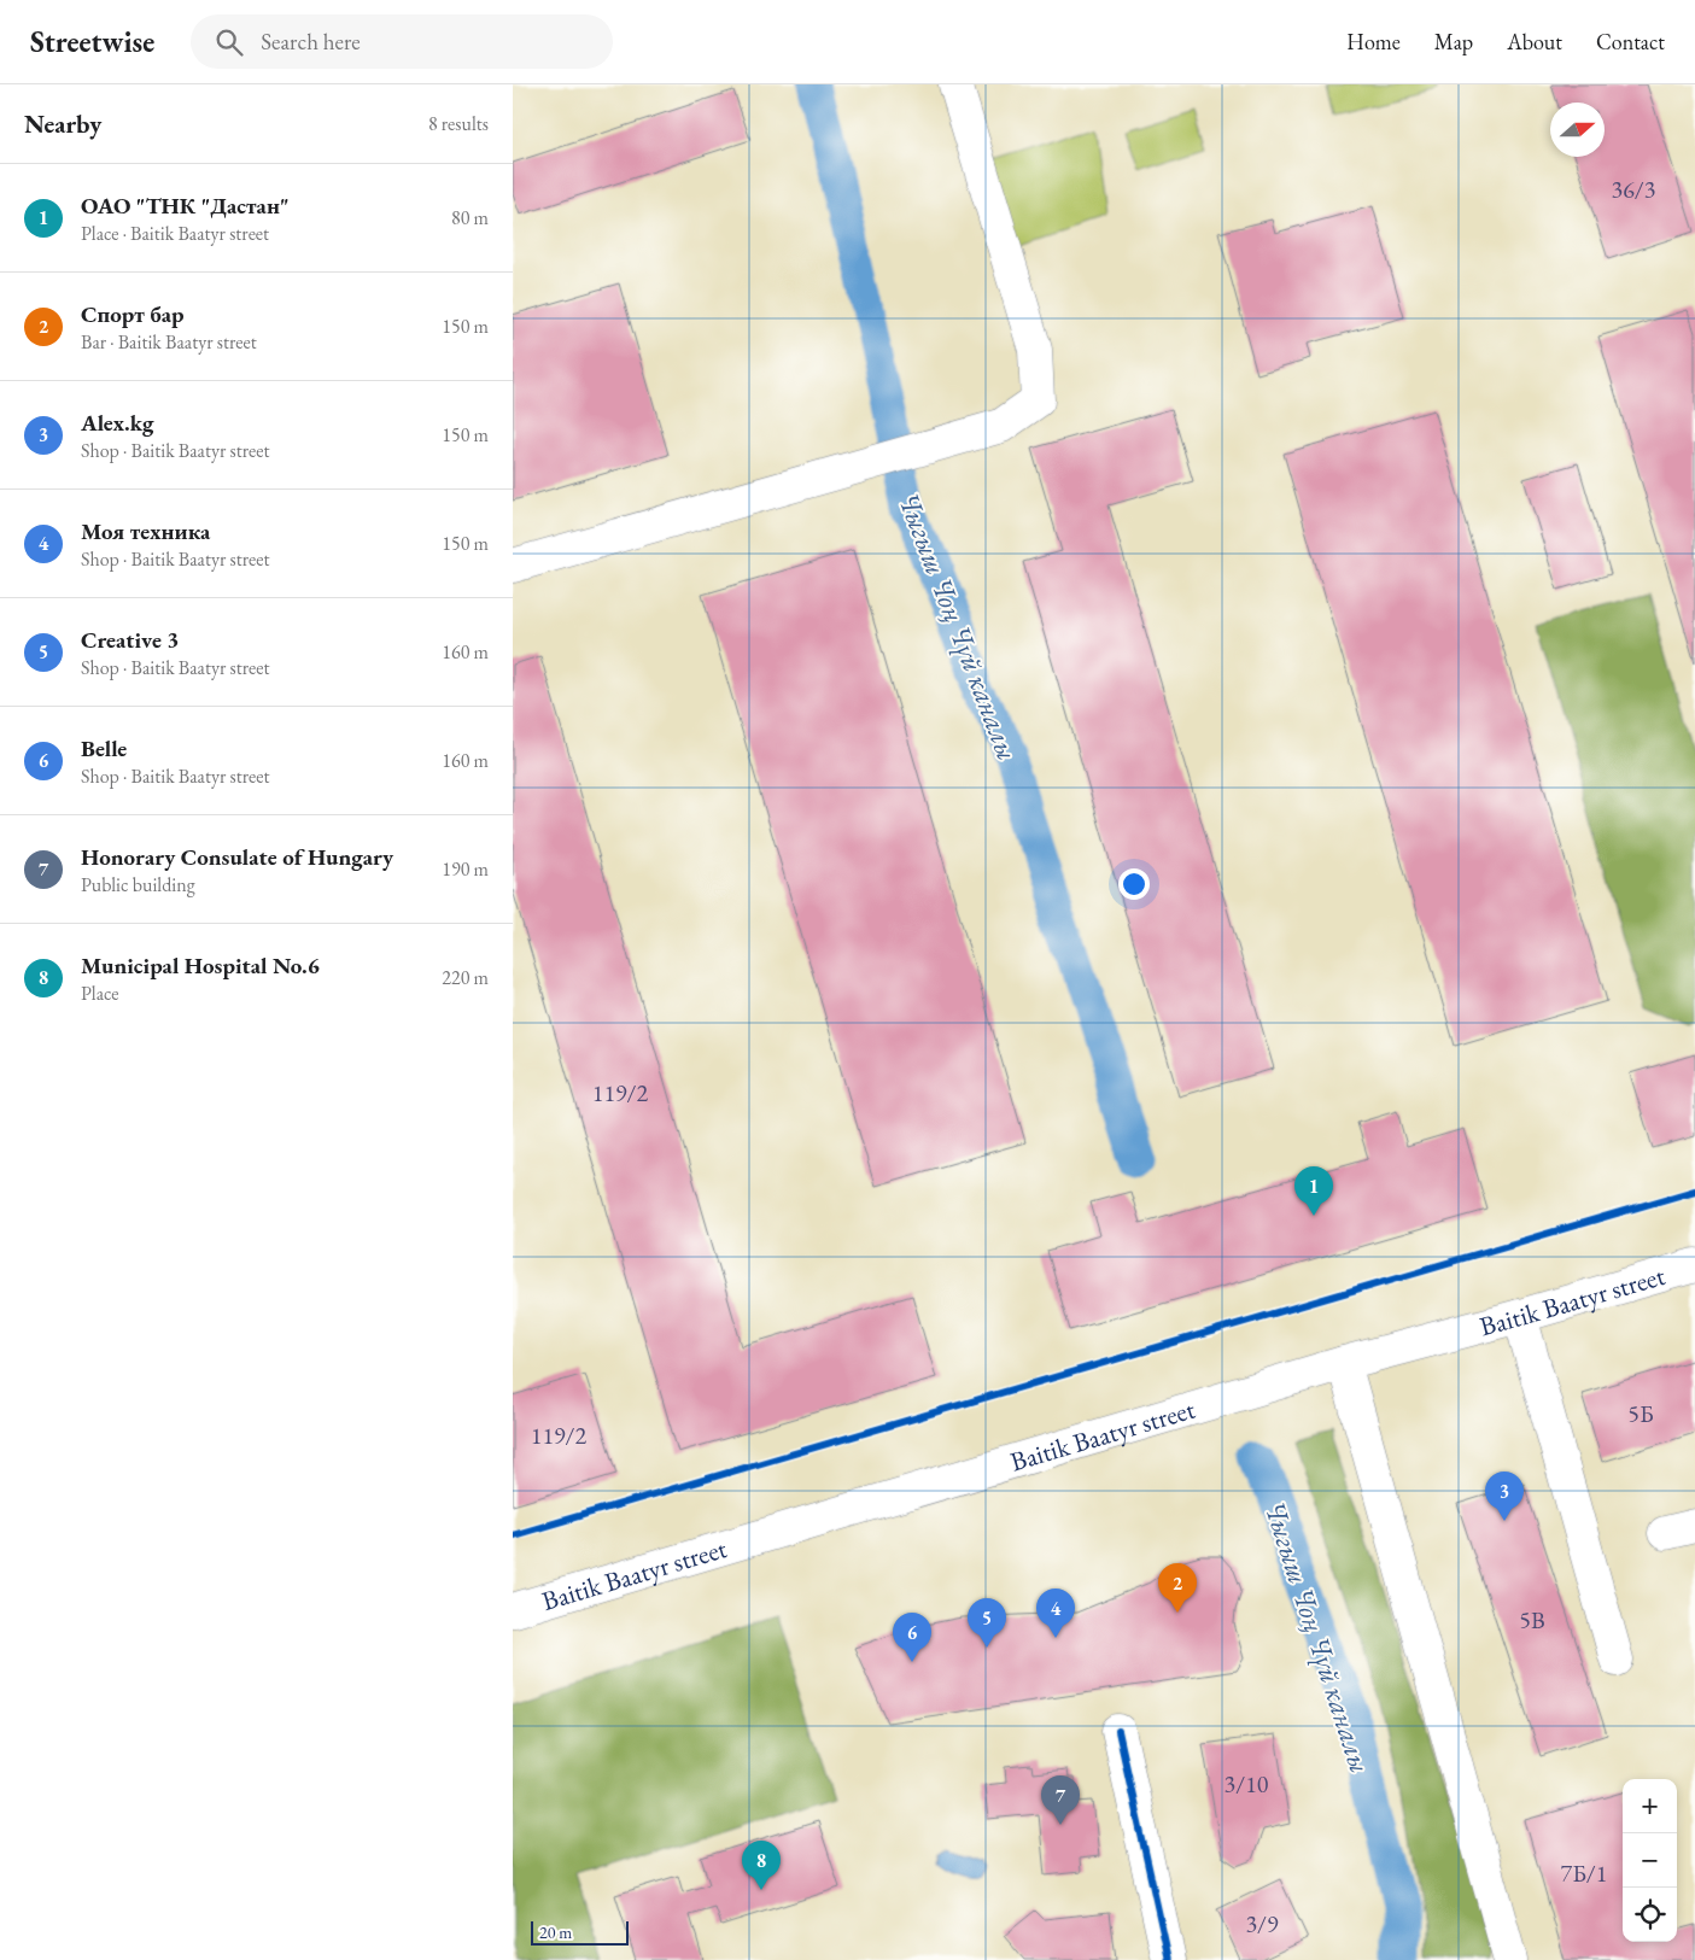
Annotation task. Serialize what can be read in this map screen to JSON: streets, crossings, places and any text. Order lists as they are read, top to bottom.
{
  "streets": {
    "main road": ["Baitik Baatyr street"]
  },
  "water": ["Чыгыш Чоң Чүй каналы"],
  "house_numbers": [
    "36/3",
    "119/2",
    "5Б",
    "119/2",
    "5В",
    "3/10",
    "7Б/1",
    "3/9"
  ],
  "scale_bar": "20 m",
  "north": "right",
  "page": {
    "header": "Streetwise",
    "search": "Search here",
    "nav": [
      "Home",
      "Map",
      "About",
      "Contact"
    ],
    "heading": ["Nearby", "8 results"],
    "list": [
      {
        "mark": "1",
        "name": "ОАО \"ТНК \"Дастан\"",
        "note": "Place · Baitik Baatyr street",
        "value": "80 m"
      },
      {
        "mark": "2",
        "name": "Спорт бар",
        "note": "Bar · Baitik Baatyr street",
        "value": "150 m"
      },
      {
        "mark": "3",
        "name": "Alex.kg",
        "note": "Shop · Baitik Baatyr street",
        "value": "150 m"
      },
      {
        "mark": "4",
        "name": "Моя техника",
        "note": "Shop · Baitik Baatyr street",
        "value": "150 m"
      },
      {
        "mark": "5",
        "name": "Creative 3",
        "note": "Shop · Baitik Baatyr street",
        "value": "160 m"
      },
      {
        "mark": "6",
        "name": "Belle",
        "note": "Shop · Baitik Baatyr street",
        "value": "160 m"
      },
      {
        "mark": "7",
        "name": "Honorary Consulate of Hungary",
        "note": "Public building",
        "value": "190 m"
      },
      {
        "mark": "8",
        "name": "Municipal Hospital No.6",
        "note": "Place",
        "value": "220 m"
      }
    ],
    "pins": [
      "1",
      "3",
      "2",
      "4",
      "5",
      "6",
      "7",
      "8"
    ],
    "map_buttons": ["+", "−"],
    "scale": "20 m"
  }
}
